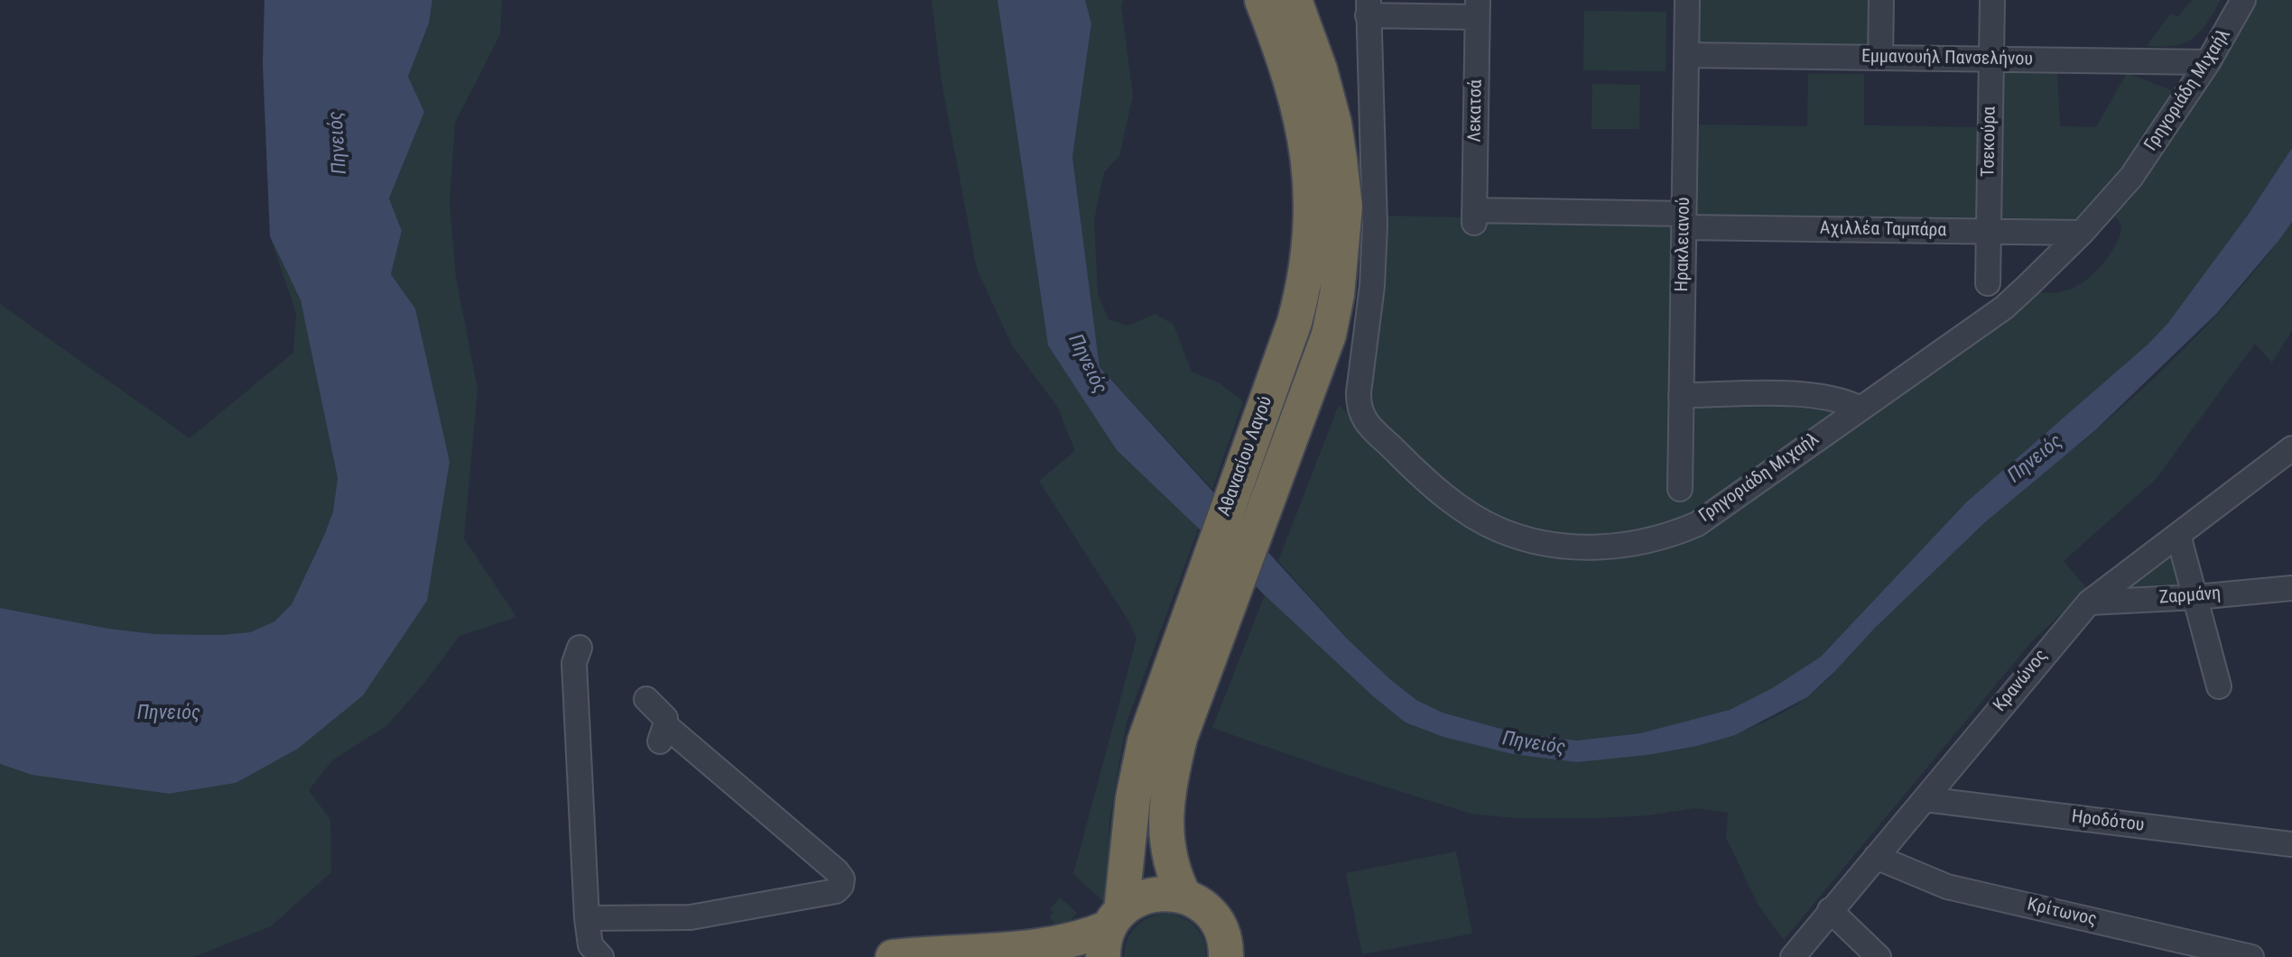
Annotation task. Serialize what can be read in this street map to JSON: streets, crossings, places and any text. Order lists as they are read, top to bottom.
{
  "streets": {
    "highway": ["Αθανασίου Λαγού"],
    "street": [
      "Εμμανουήλ Πανσελήνου",
      "Γρηγοριάδη Μιχαήλ",
      "Λεκατσά",
      "Τσεκούρα",
      "Αχιλλέα Ταμπάρα",
      "Ηρακλειανού",
      "Ζαρμάνη",
      "Κρανώνος",
      "Ηροδότου",
      "Κρίτωνος"
    ]
  },
  "crossings": [
    ["Εμμανουήλ Πανσελήνου", "Γρηγοριάδη Μιχαήλ"],
    ["Εμμανουήλ Πανσελήνου", "Τσεκούρα"],
    ["Εμμανουήλ Πανσελήνου", "Ηρακλειανού"],
    ["Γρηγοριάδη Μιχαήλ", "Αχιλλέα Ταμπάρα"],
    ["Λεκατσά", "Αχιλλέα Ταμπάρα"],
    ["Τσεκούρα", "Αχιλλέα Ταμπάρα"],
    ["Αχιλλέα Ταμπάρα", "Ηρακλειανού"],
    ["Ζαρμάνη", "Κρανώνος"],
    ["Κρανώνος", "Ηροδότου"],
    ["Κρανώνος", "Κρίτωνος"]
  ],
  "water": ["Πηνειός"]
}
